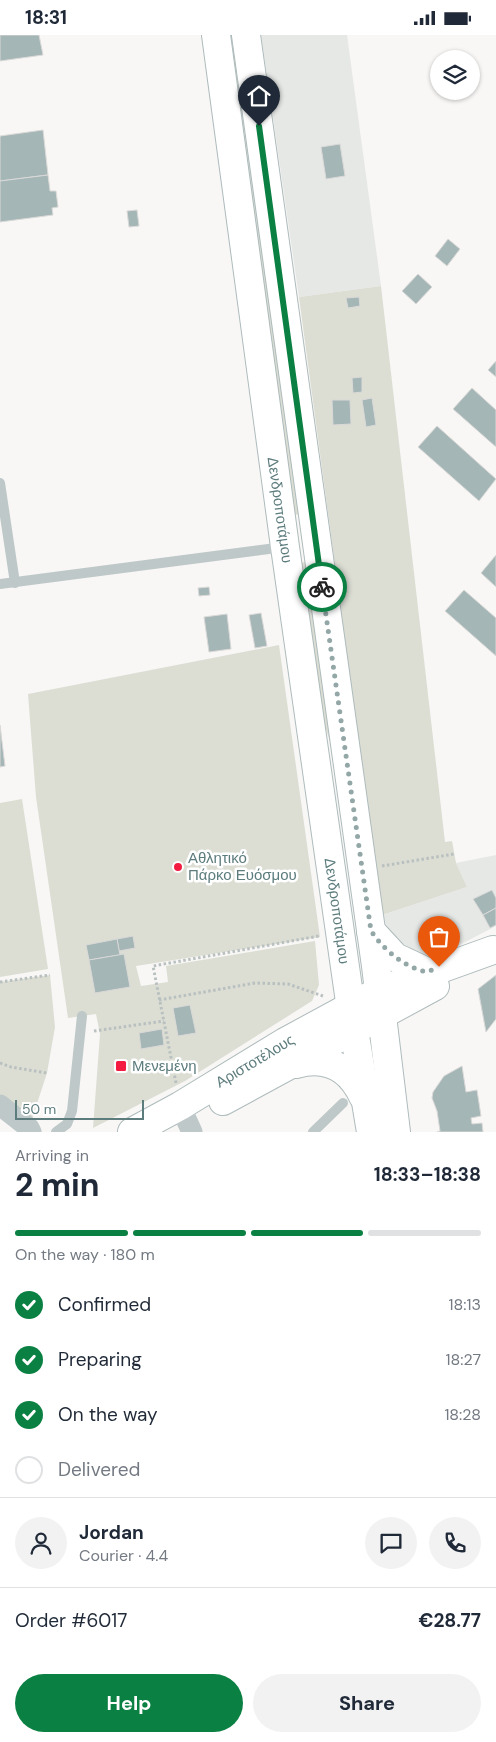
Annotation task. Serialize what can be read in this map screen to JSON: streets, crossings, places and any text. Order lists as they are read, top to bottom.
{
  "streets": {
    "main road": ["Δενδροποτάμου", "Αριστοτέλους"]
  },
  "crossings": [
    ["Δενδροποτάμου", "Αριστοτέλους"]
  ],
  "places": {
    "other": ["Αθλητικό Πάρκο Ευόσμου"],
    "transit": ["Μενεμένη"]
  },
  "scale_bar": "50 m",
  "page": {
    "status": "18:31",
    "scale": "50 m",
    "heading": ["2 min", "Arriving in", "18:33–18:38"],
    "panel": [
      "Jordan",
      "Courier · 4.4",
      "Order #6017",
      "€28.77"
    ],
    "bar": "On the way · 180 m",
    "list": [
      ["Confirmed", "18:13"],
      ["Preparing", "18:27"],
      ["On the way", "18:28"],
      "Delivered"
    ],
    "buttons": ["Help", "Share"]
  }
}
